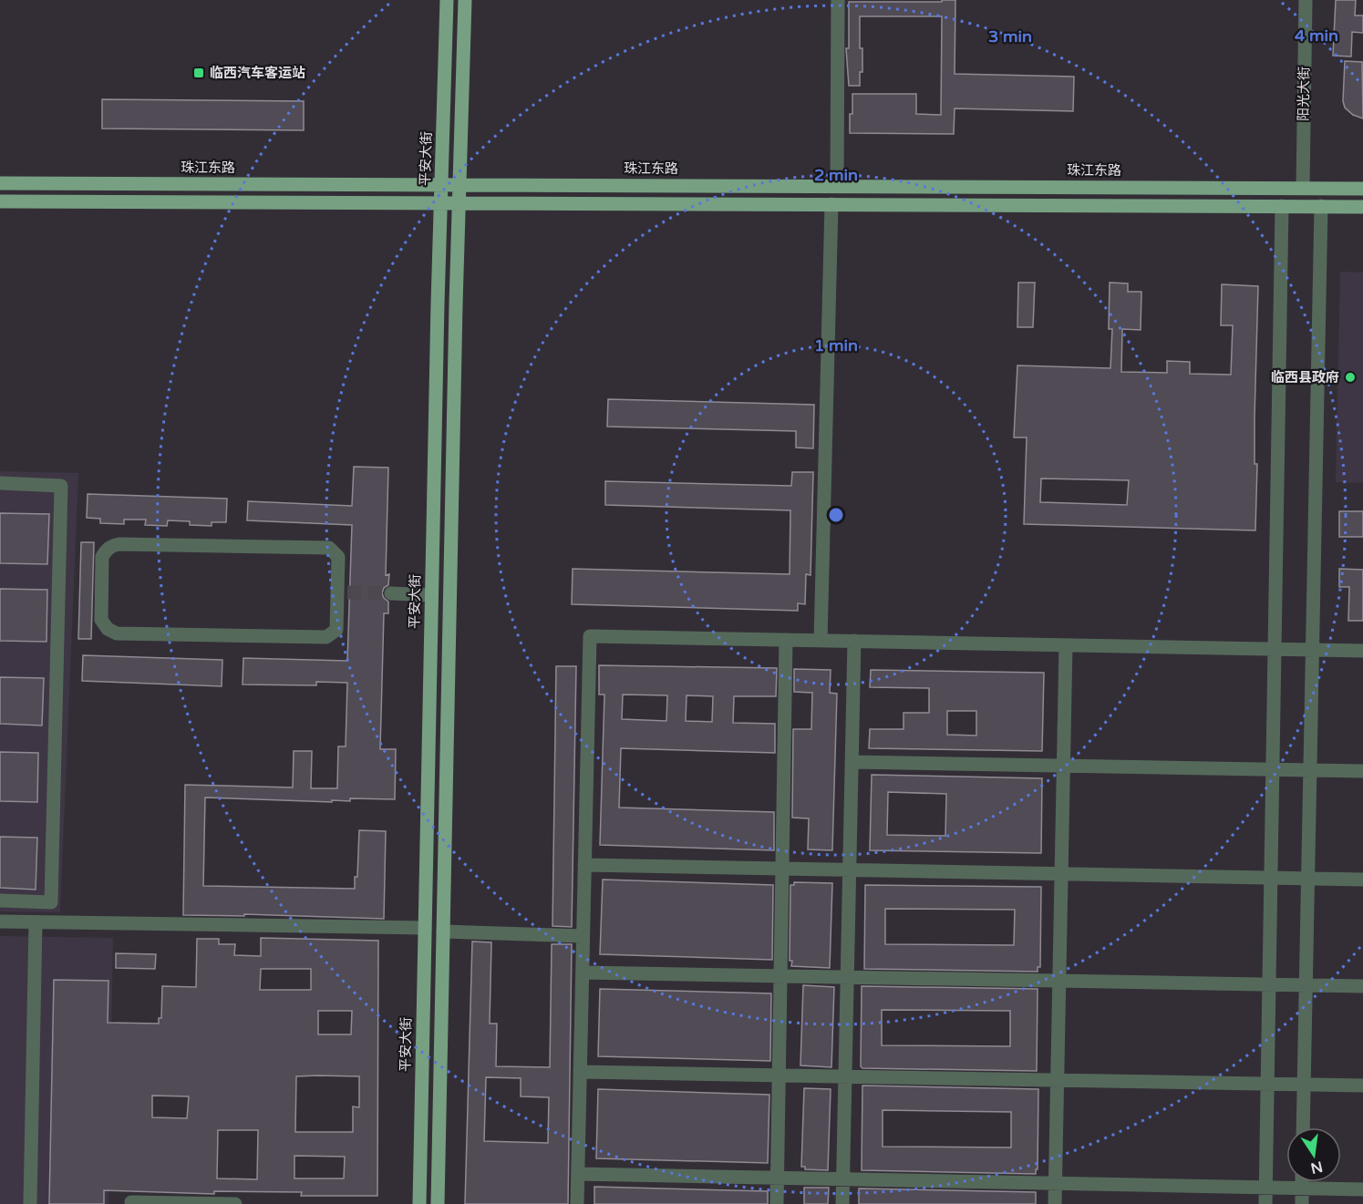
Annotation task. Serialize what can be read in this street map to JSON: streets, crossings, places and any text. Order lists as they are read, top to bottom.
{
  "streets": {
    "main road": ["平安大街", "珠江东路"],
    "street": ["阳光大街"]
  },
  "crossings": [
    ["阳光大街", "珠江东路"],
    ["平安大街", "珠江东路"]
  ],
  "places": {
    "transit": ["临西汽车客运站"],
    "other": ["临西县政府"]
  },
  "north": "bottom",
  "rings": [
    "4 min",
    "3 min",
    "2 min",
    "1 min"
  ]
}
